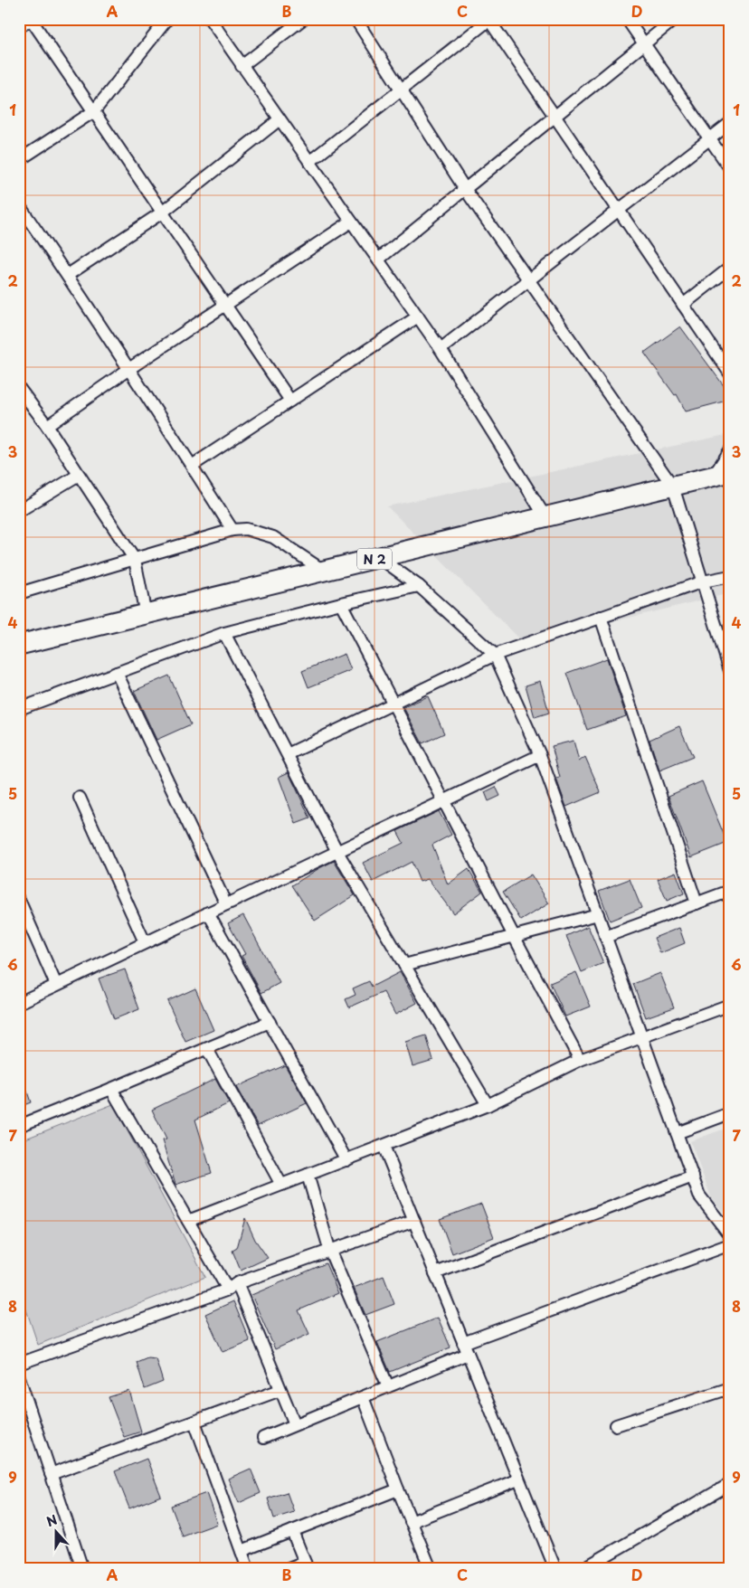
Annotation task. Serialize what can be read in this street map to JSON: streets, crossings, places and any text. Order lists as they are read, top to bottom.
{
  "streets": {
    "highway": ["N 2"]
  },
  "north": "top",
  "grid": {
    "columns": [
      "A",
      "B",
      "C",
      "D"
    ],
    "rows": [
      "1",
      "2",
      "3",
      "4",
      "5",
      "6",
      "7",
      "8",
      "9"
    ]
  }
}
